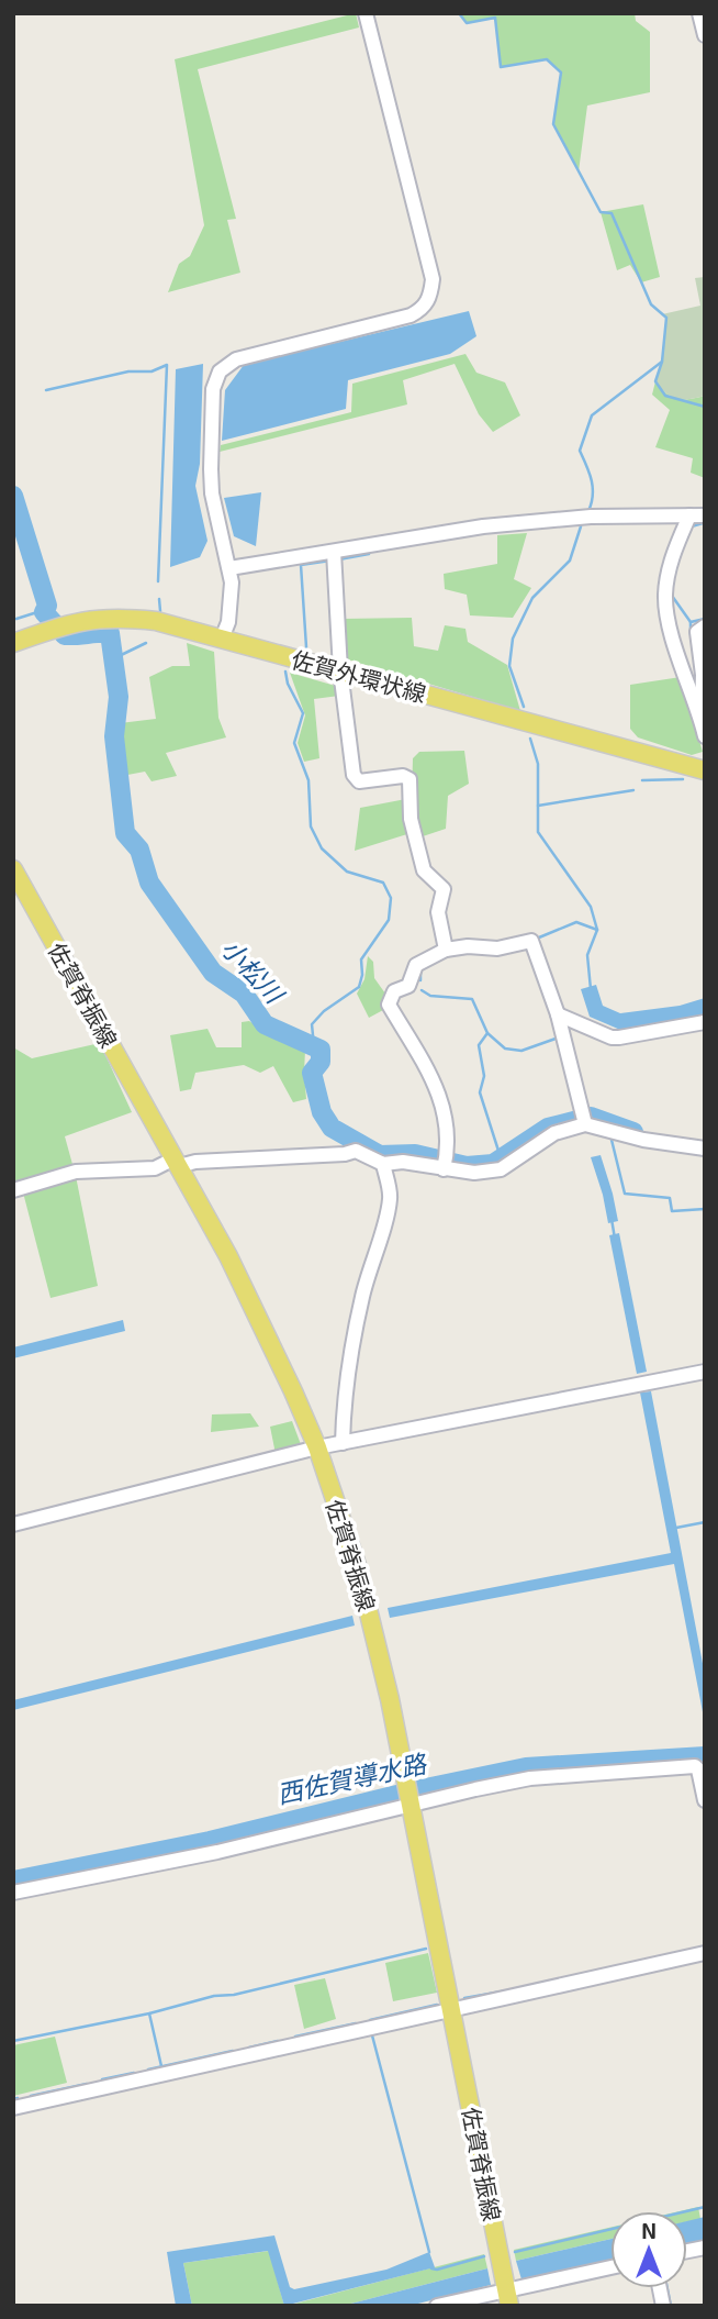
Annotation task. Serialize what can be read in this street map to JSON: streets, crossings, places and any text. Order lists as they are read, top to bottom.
{
  "streets": {
    "main road": ["佐賀外環状線", "佐賀脊振線"]
  },
  "water": ["小松川", "西佐賀導水路"],
  "north": "top"
}
